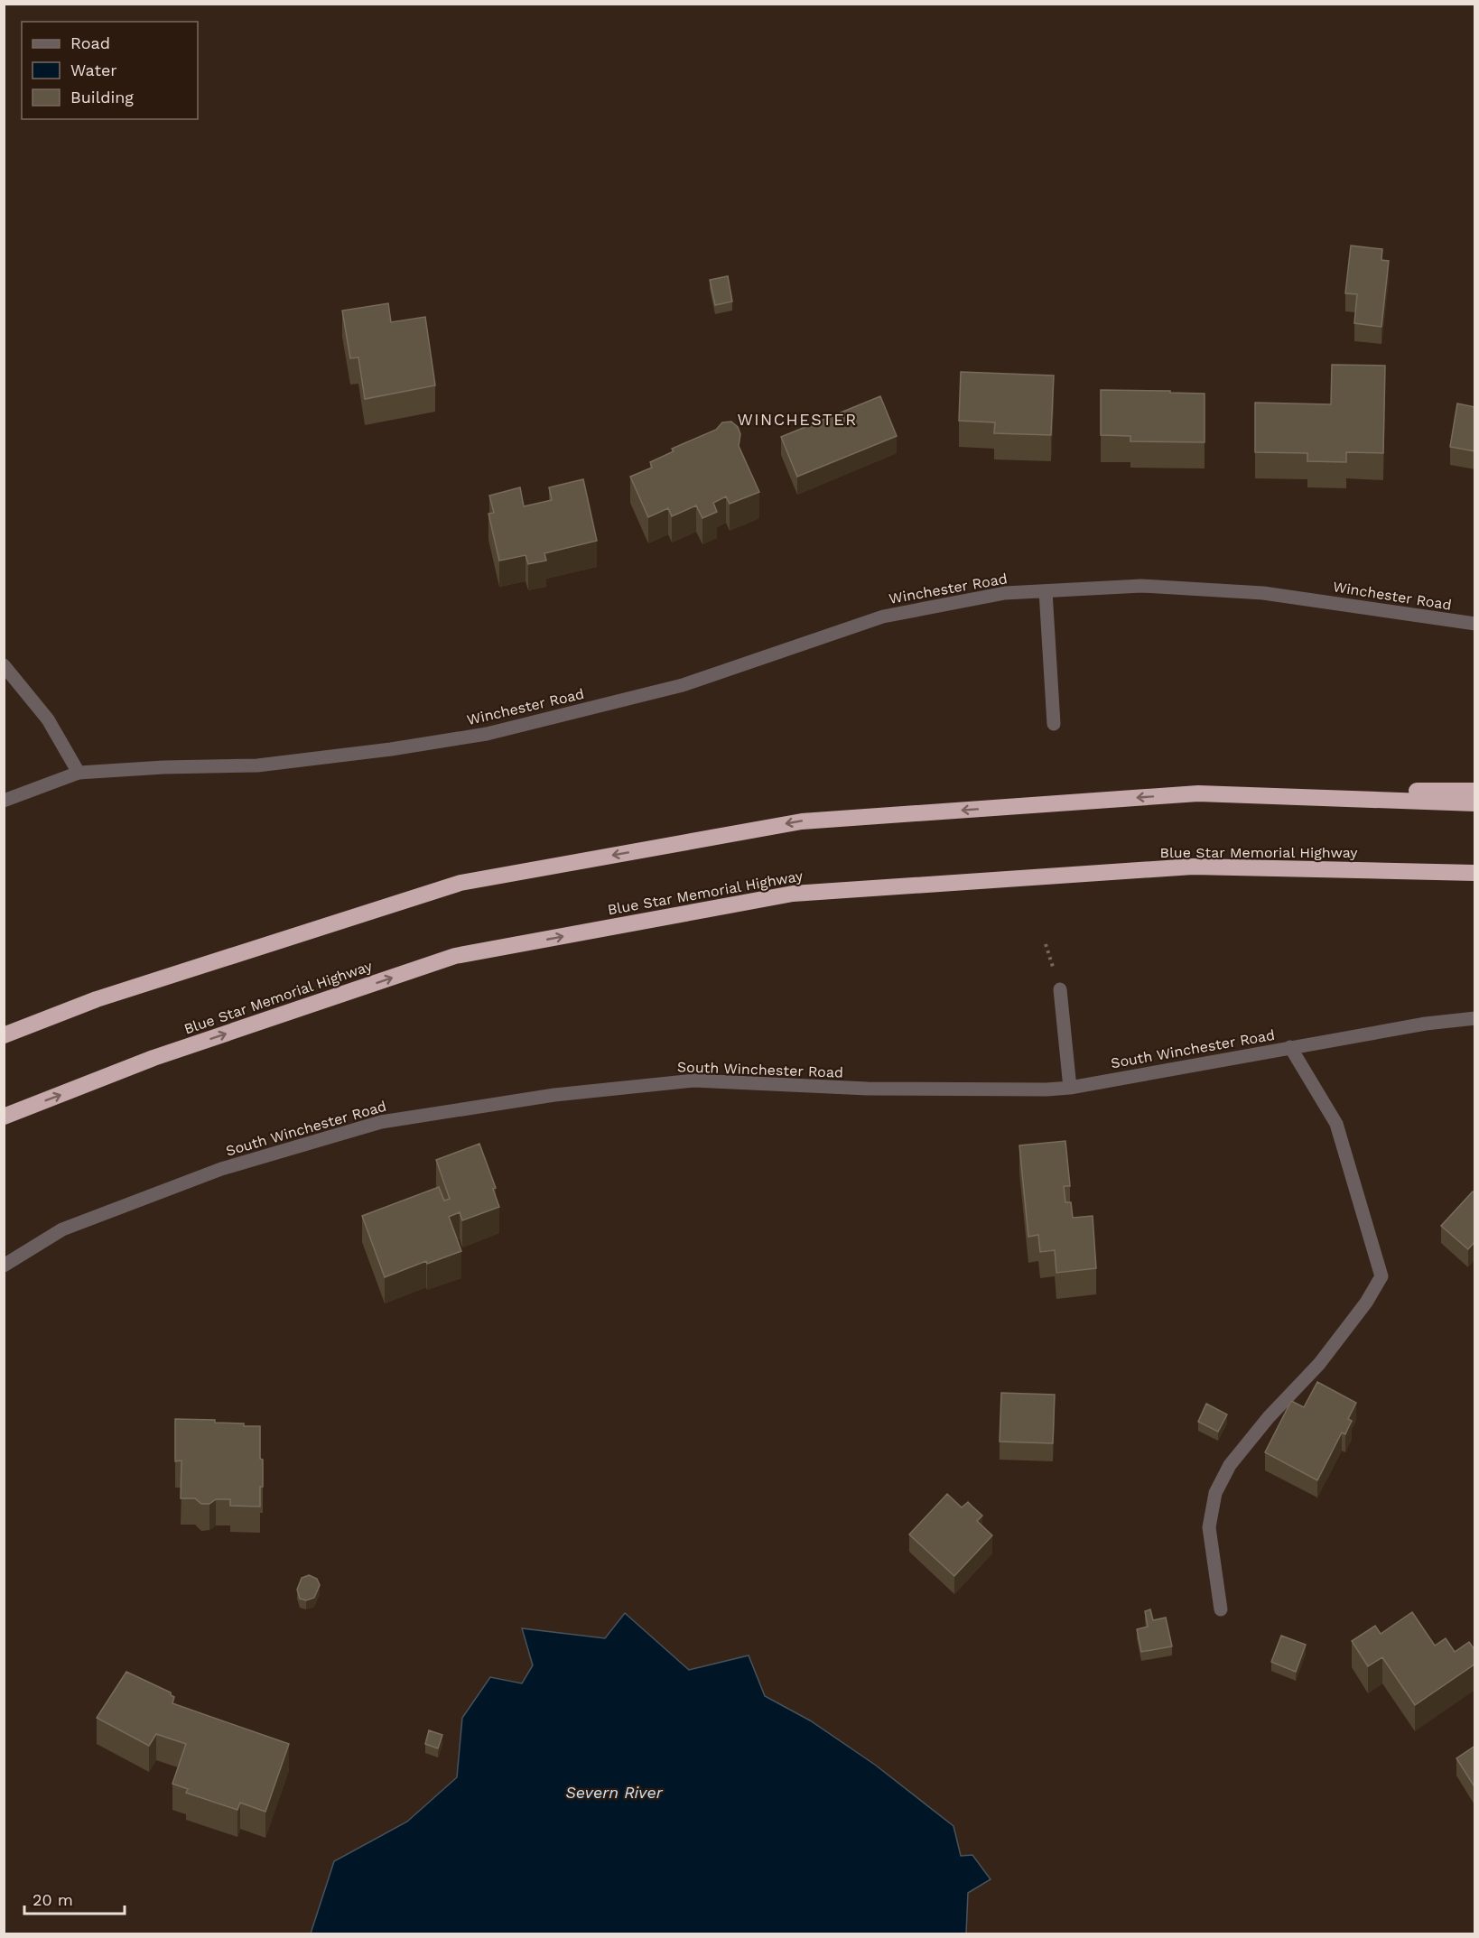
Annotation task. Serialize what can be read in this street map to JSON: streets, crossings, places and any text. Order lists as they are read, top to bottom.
{
  "streets": {
    "highway": ["Blue Star Memorial Highway"],
    "street": ["Winchester Road", "South Winchester Road"]
  },
  "districts": ["WINCHESTER"],
  "water": ["Severn River"],
  "legend": ["Road", "Water", "Building"],
  "scale_bar": "20 m"
}
